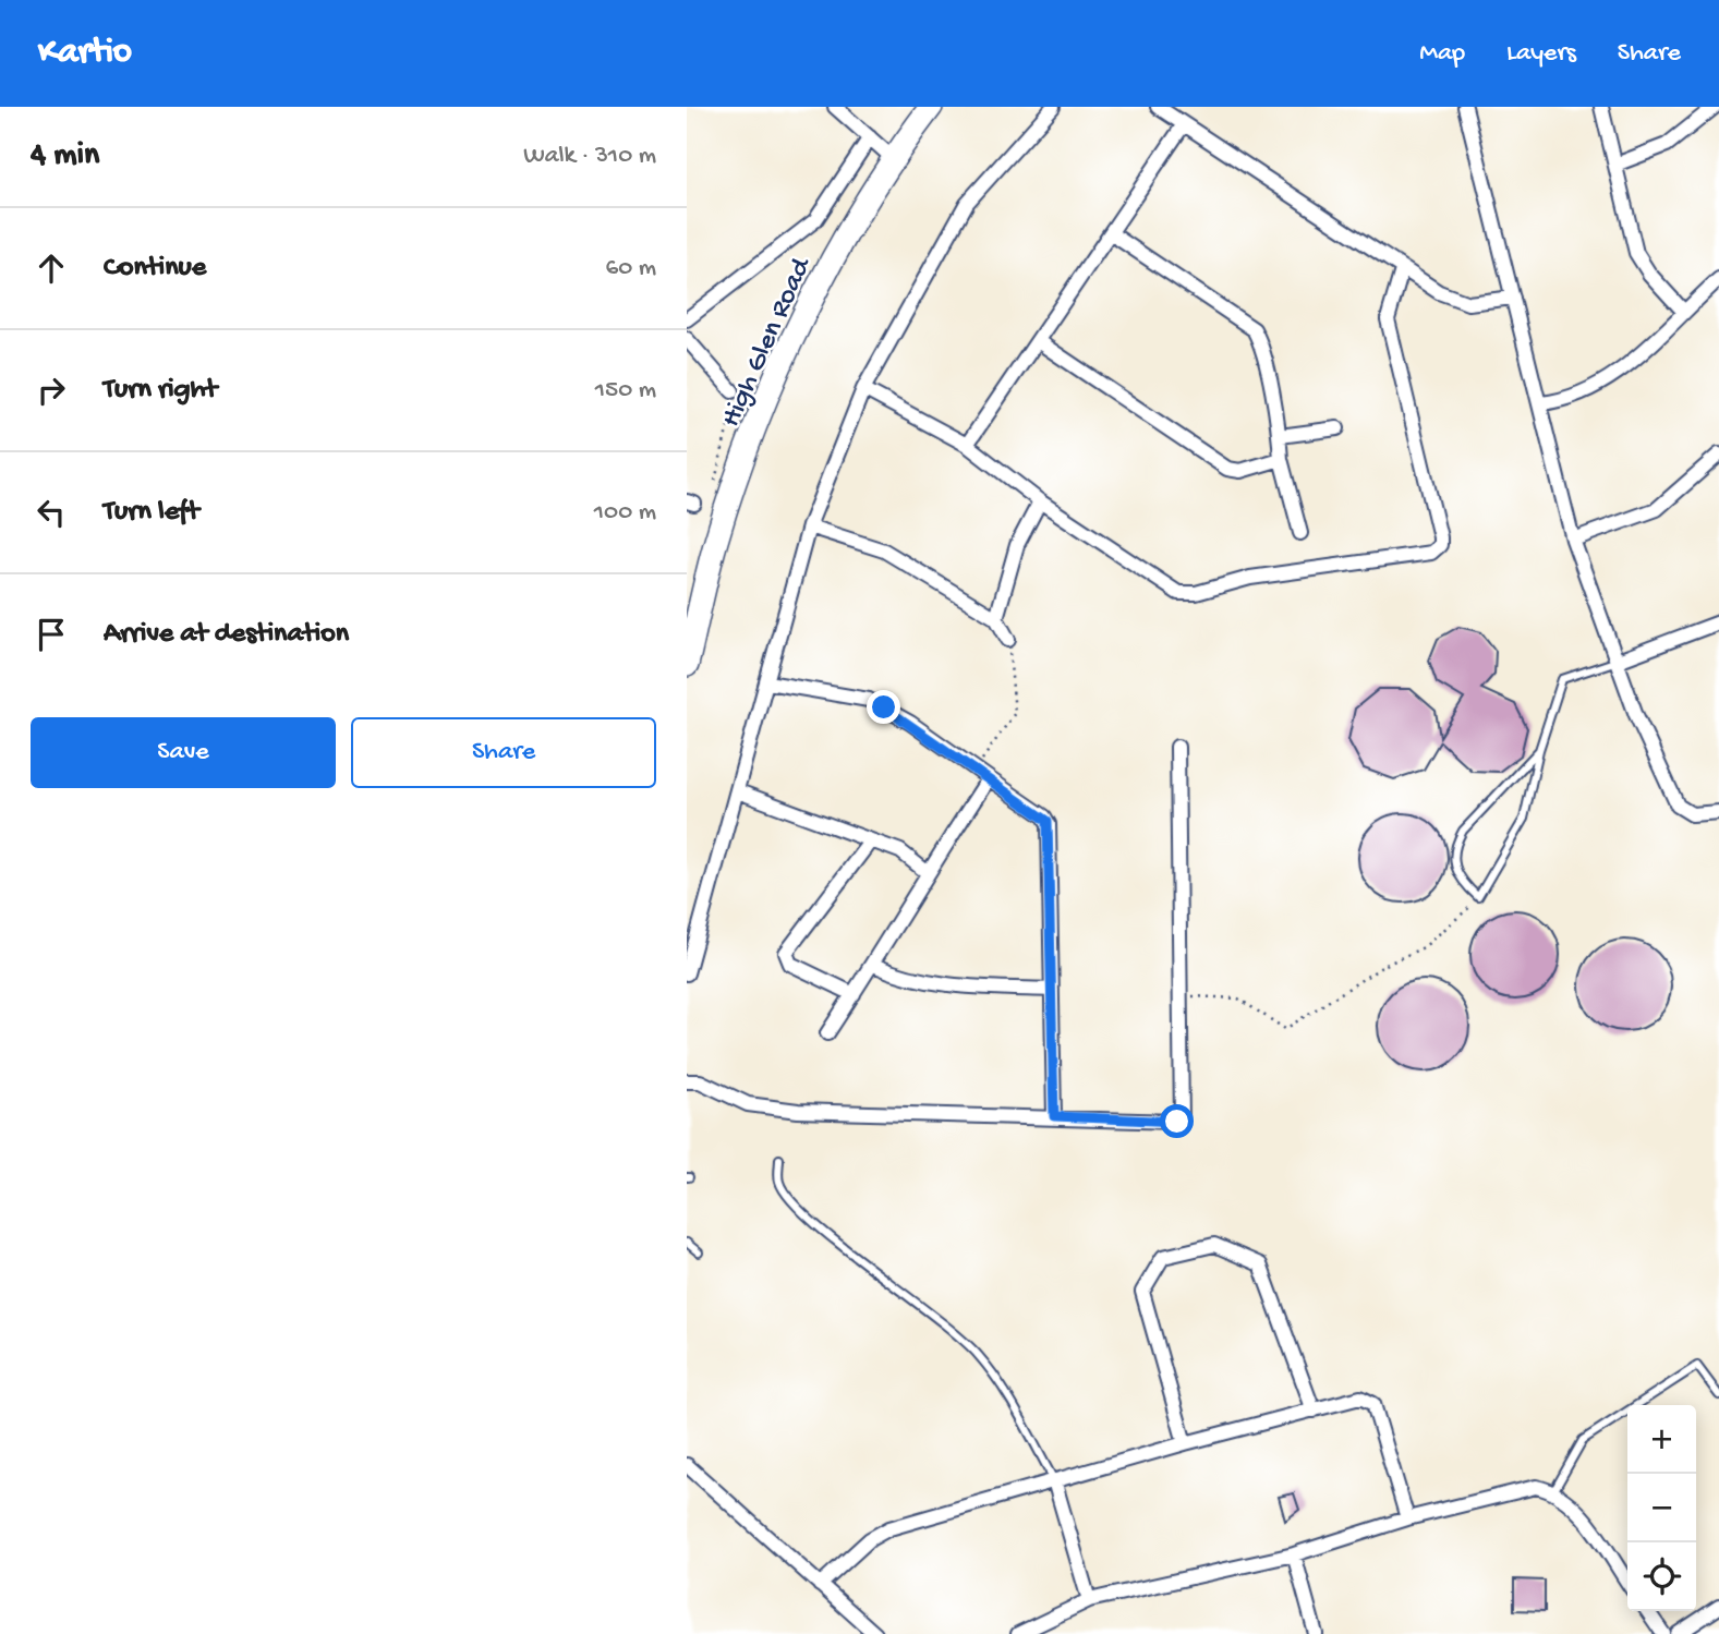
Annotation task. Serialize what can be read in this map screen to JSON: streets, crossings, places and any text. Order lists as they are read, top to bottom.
{
  "streets": {
    "main road": ["High Glen Road"]
  },
  "page": {
    "header": "Kartio",
    "nav": ["Map", "Layers", "Share"],
    "heading": ["4 min", "Walk · 310 m"],
    "list": [
      ["Continue", "60 m"],
      ["Turn right", "150 m"],
      ["Turn left", "100 m"],
      "Arrive at destination"
    ],
    "buttons": ["Save", "Share"],
    "map_buttons": ["+", "−"]
  }
}
